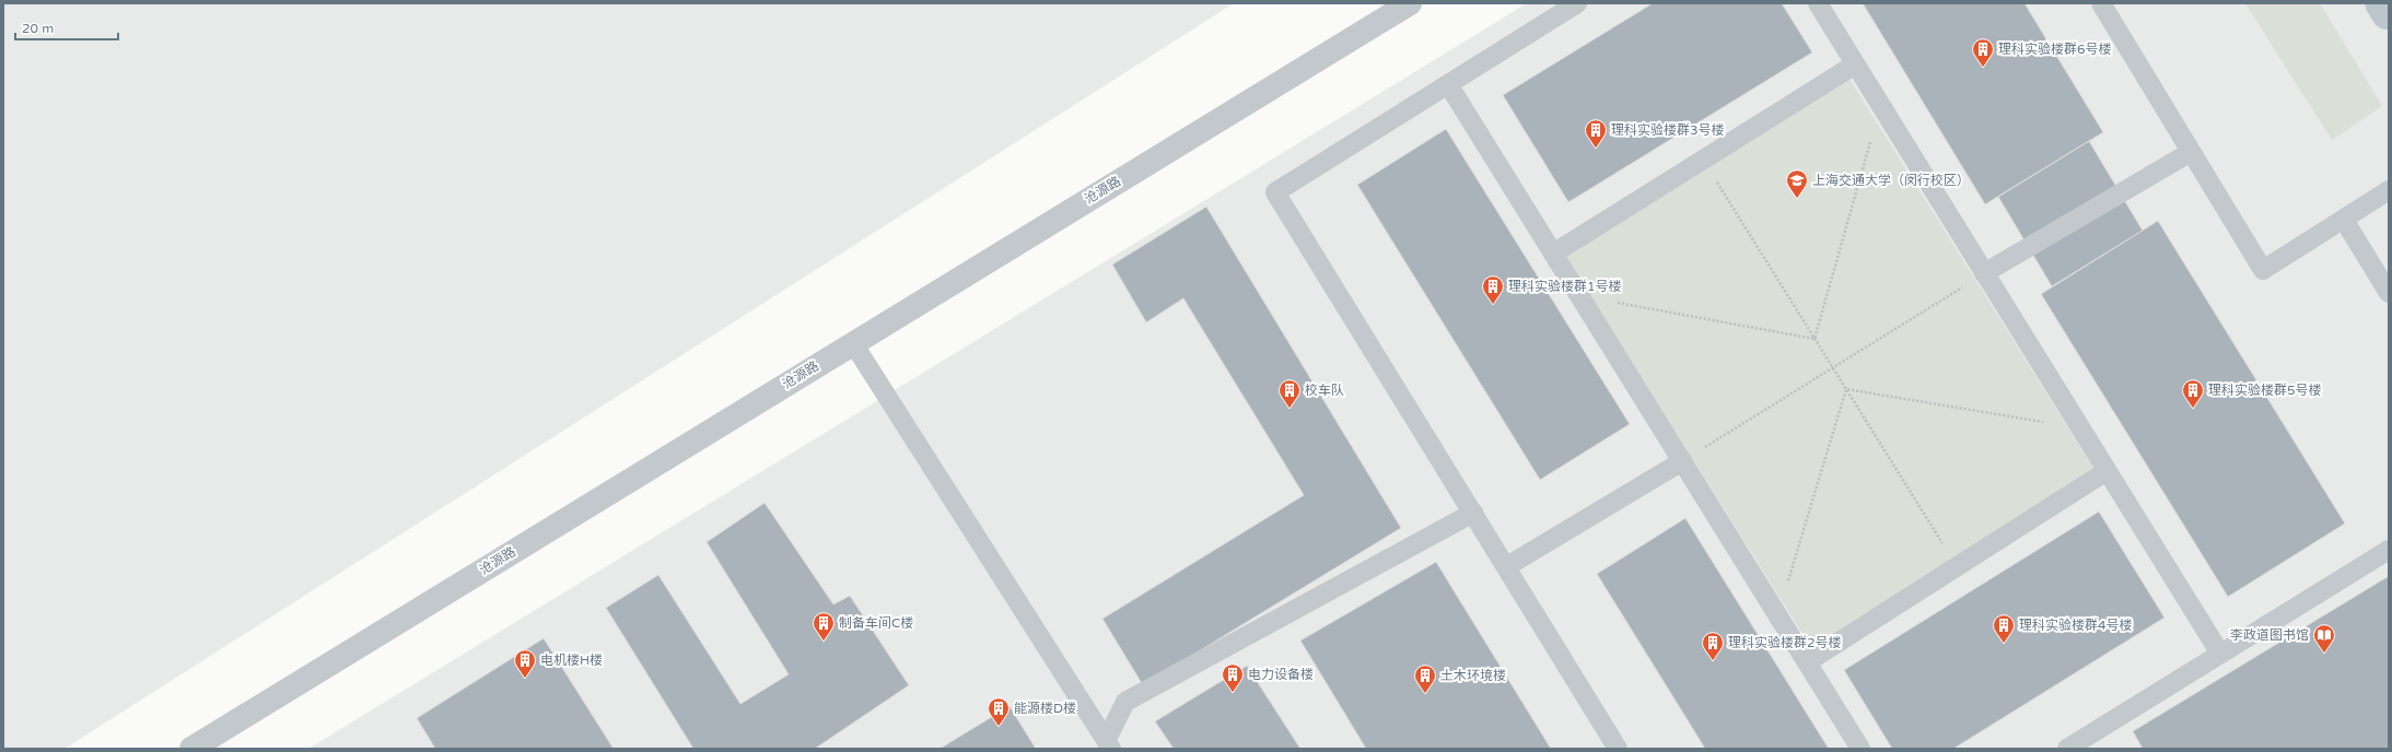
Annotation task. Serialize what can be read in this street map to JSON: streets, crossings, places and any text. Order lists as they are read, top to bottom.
{
  "streets": {
    "street": ["沧源路"]
  },
  "places": {
    "building": [
      "理科实验楼群6号楼",
      "理科实验楼群3号楼",
      "理科实验楼群1号楼",
      "校车队",
      "理科实验楼群5号楼",
      "制备车间C楼",
      "理科实验楼群4号楼",
      "理科实验楼群2号楼",
      "电机楼H楼",
      "电力设备楼",
      "土木环境楼",
      "能源楼D楼"
    ],
    "school or university": ["上海交通大学（闵行校区）"],
    "library": ["李政道图书馆"]
  },
  "scale_bar": "20 m"
}
